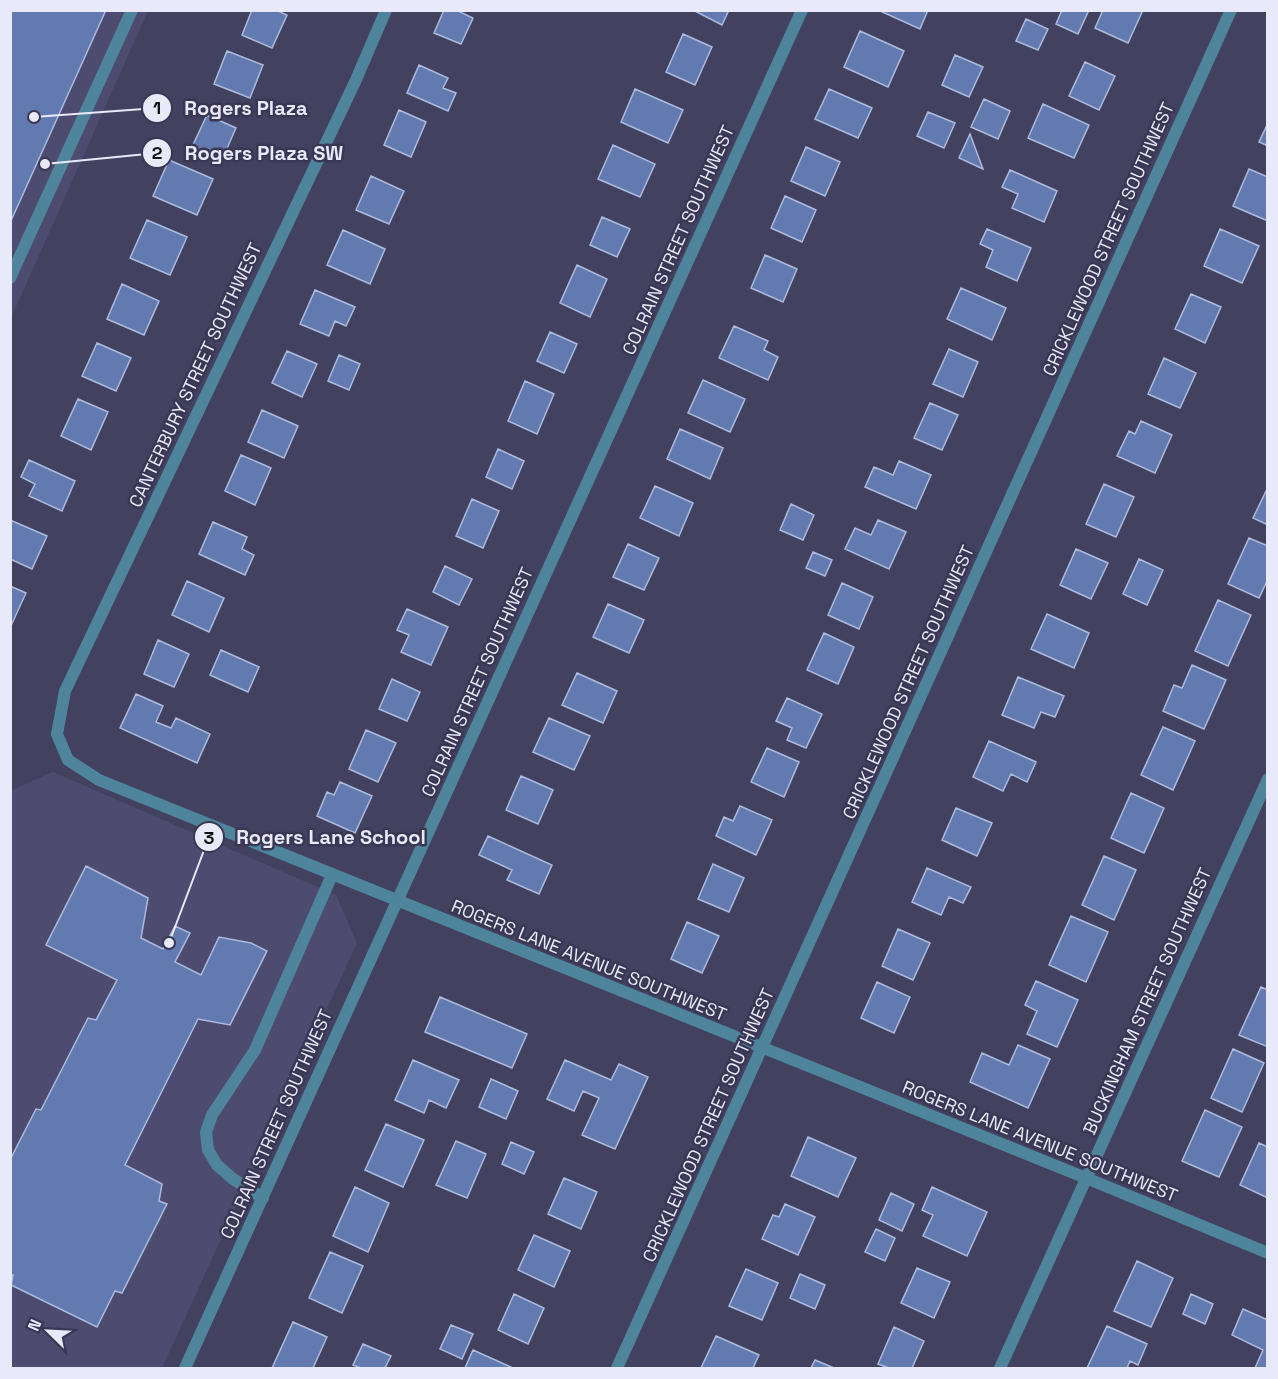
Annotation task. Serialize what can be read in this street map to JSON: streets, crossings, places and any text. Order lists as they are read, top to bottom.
{
  "streets": {
    "street": [
      "CRICKLEWOOD STREET SOUTHWEST",
      "COLRAIN STREET SOUTHWEST",
      "CANTERBURY STREET SOUTHWEST",
      "ROGERS LANE AVENUE SOUTHWEST",
      "BUCKINGHAM STREET SOUTHWEST"
    ]
  },
  "crossings": [
    ["CRICKLEWOOD STREET SOUTHWEST", "ROGERS LANE AVENUE SOUTHWEST"],
    ["COLRAIN STREET SOUTHWEST", "ROGERS LANE AVENUE SOUTHWEST"],
    ["CANTERBURY STREET SOUTHWEST", "ROGERS LANE AVENUE SOUTHWEST"],
    ["ROGERS LANE AVENUE SOUTHWEST", "BUCKINGHAM STREET SOUTHWEST"]
  ],
  "places": ["Rogers Plaza", "Rogers Plaza SW", "Rogers Lane School"],
  "north": "top left"
}
